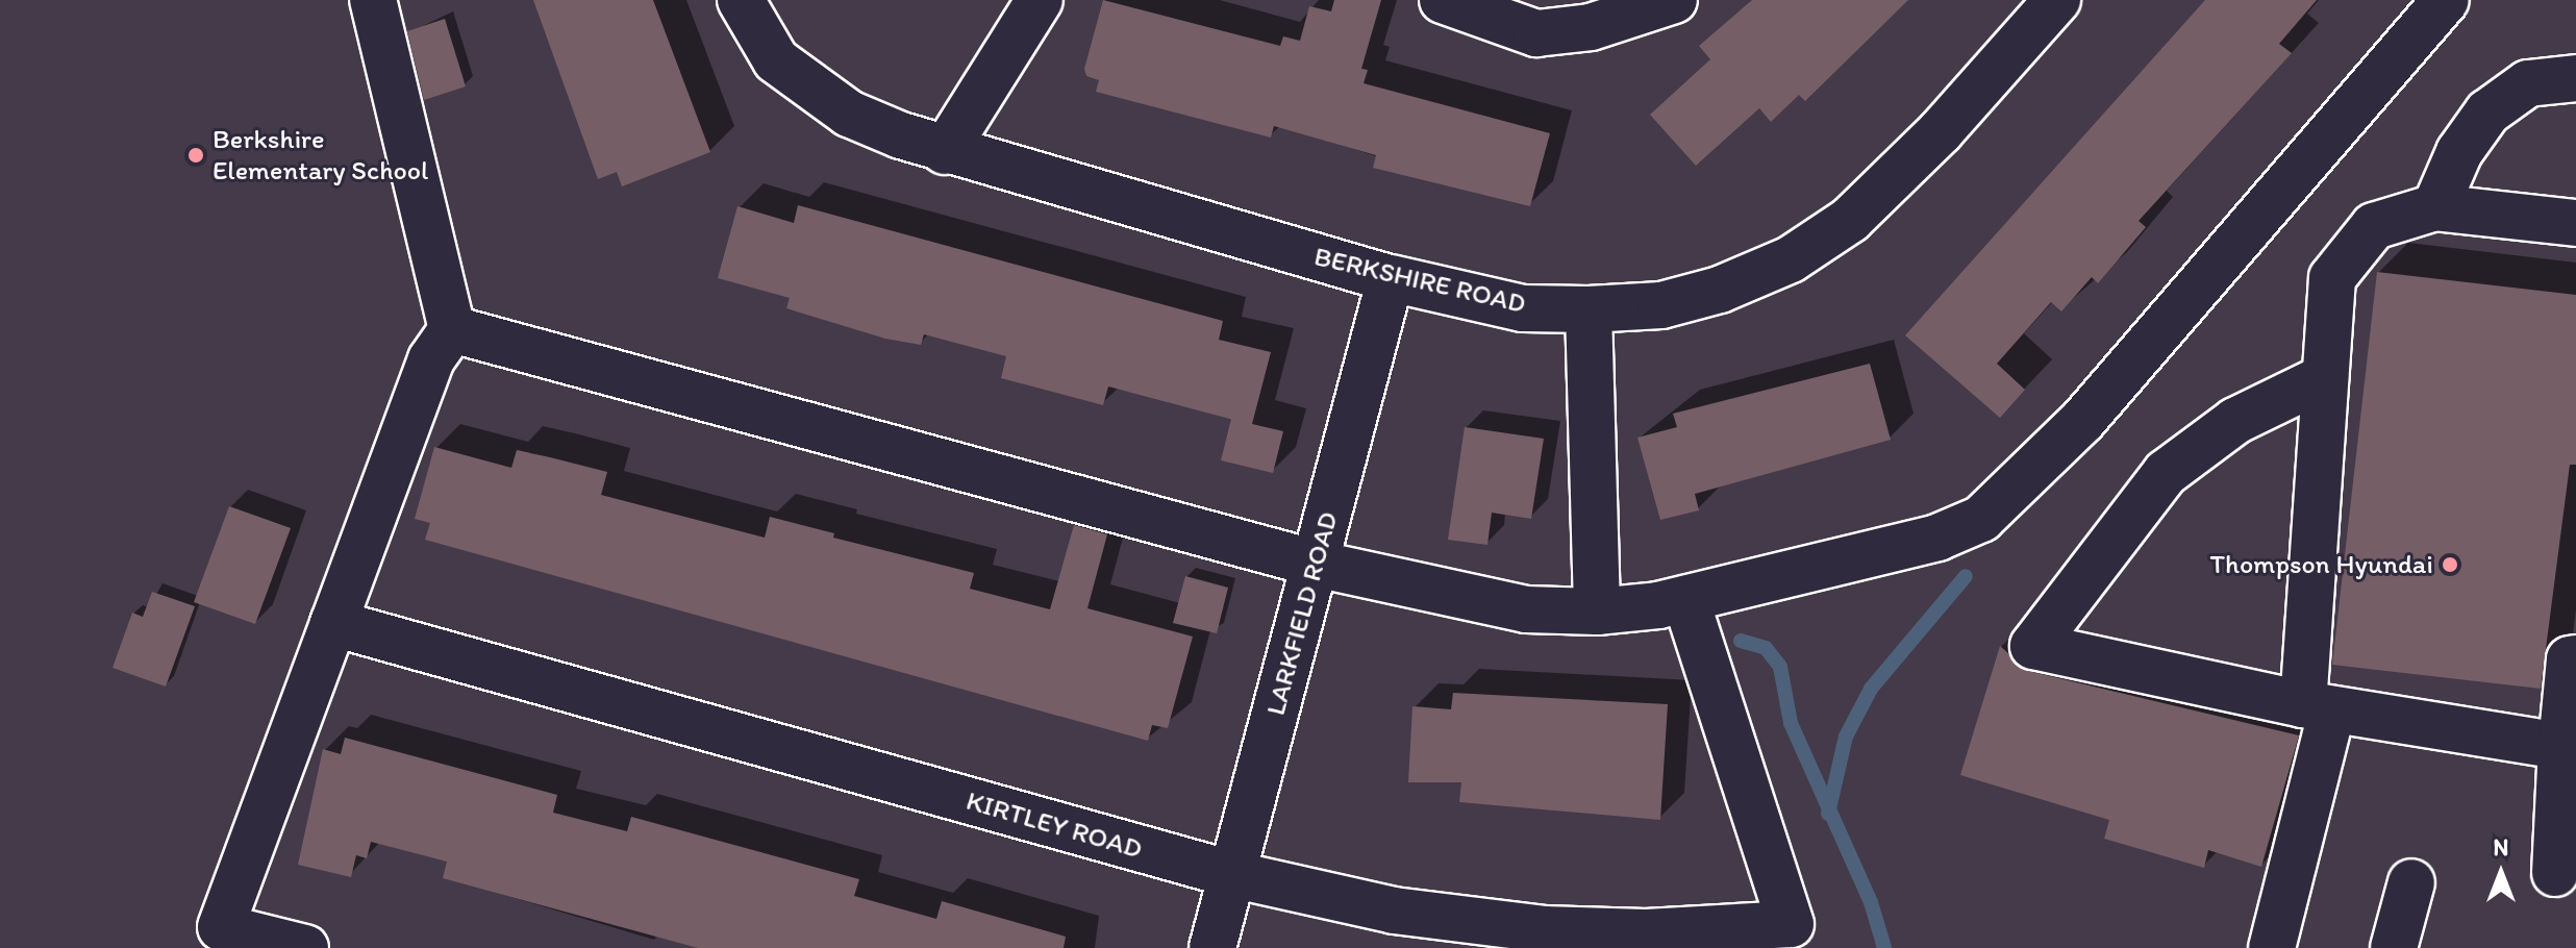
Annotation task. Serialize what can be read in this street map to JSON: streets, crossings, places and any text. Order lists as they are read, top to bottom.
{
  "streets": {
    "street": ["BERKSHIRE ROAD", "LARKFIELD ROAD", "KIRTLEY ROAD"]
  },
  "crossings": [
    ["BERKSHIRE ROAD", "LARKFIELD ROAD"],
    ["LARKFIELD ROAD", "KIRTLEY ROAD"]
  ],
  "places": ["Berkshire Elementary School", "Thompson Hyundai"],
  "north": "top"
}
